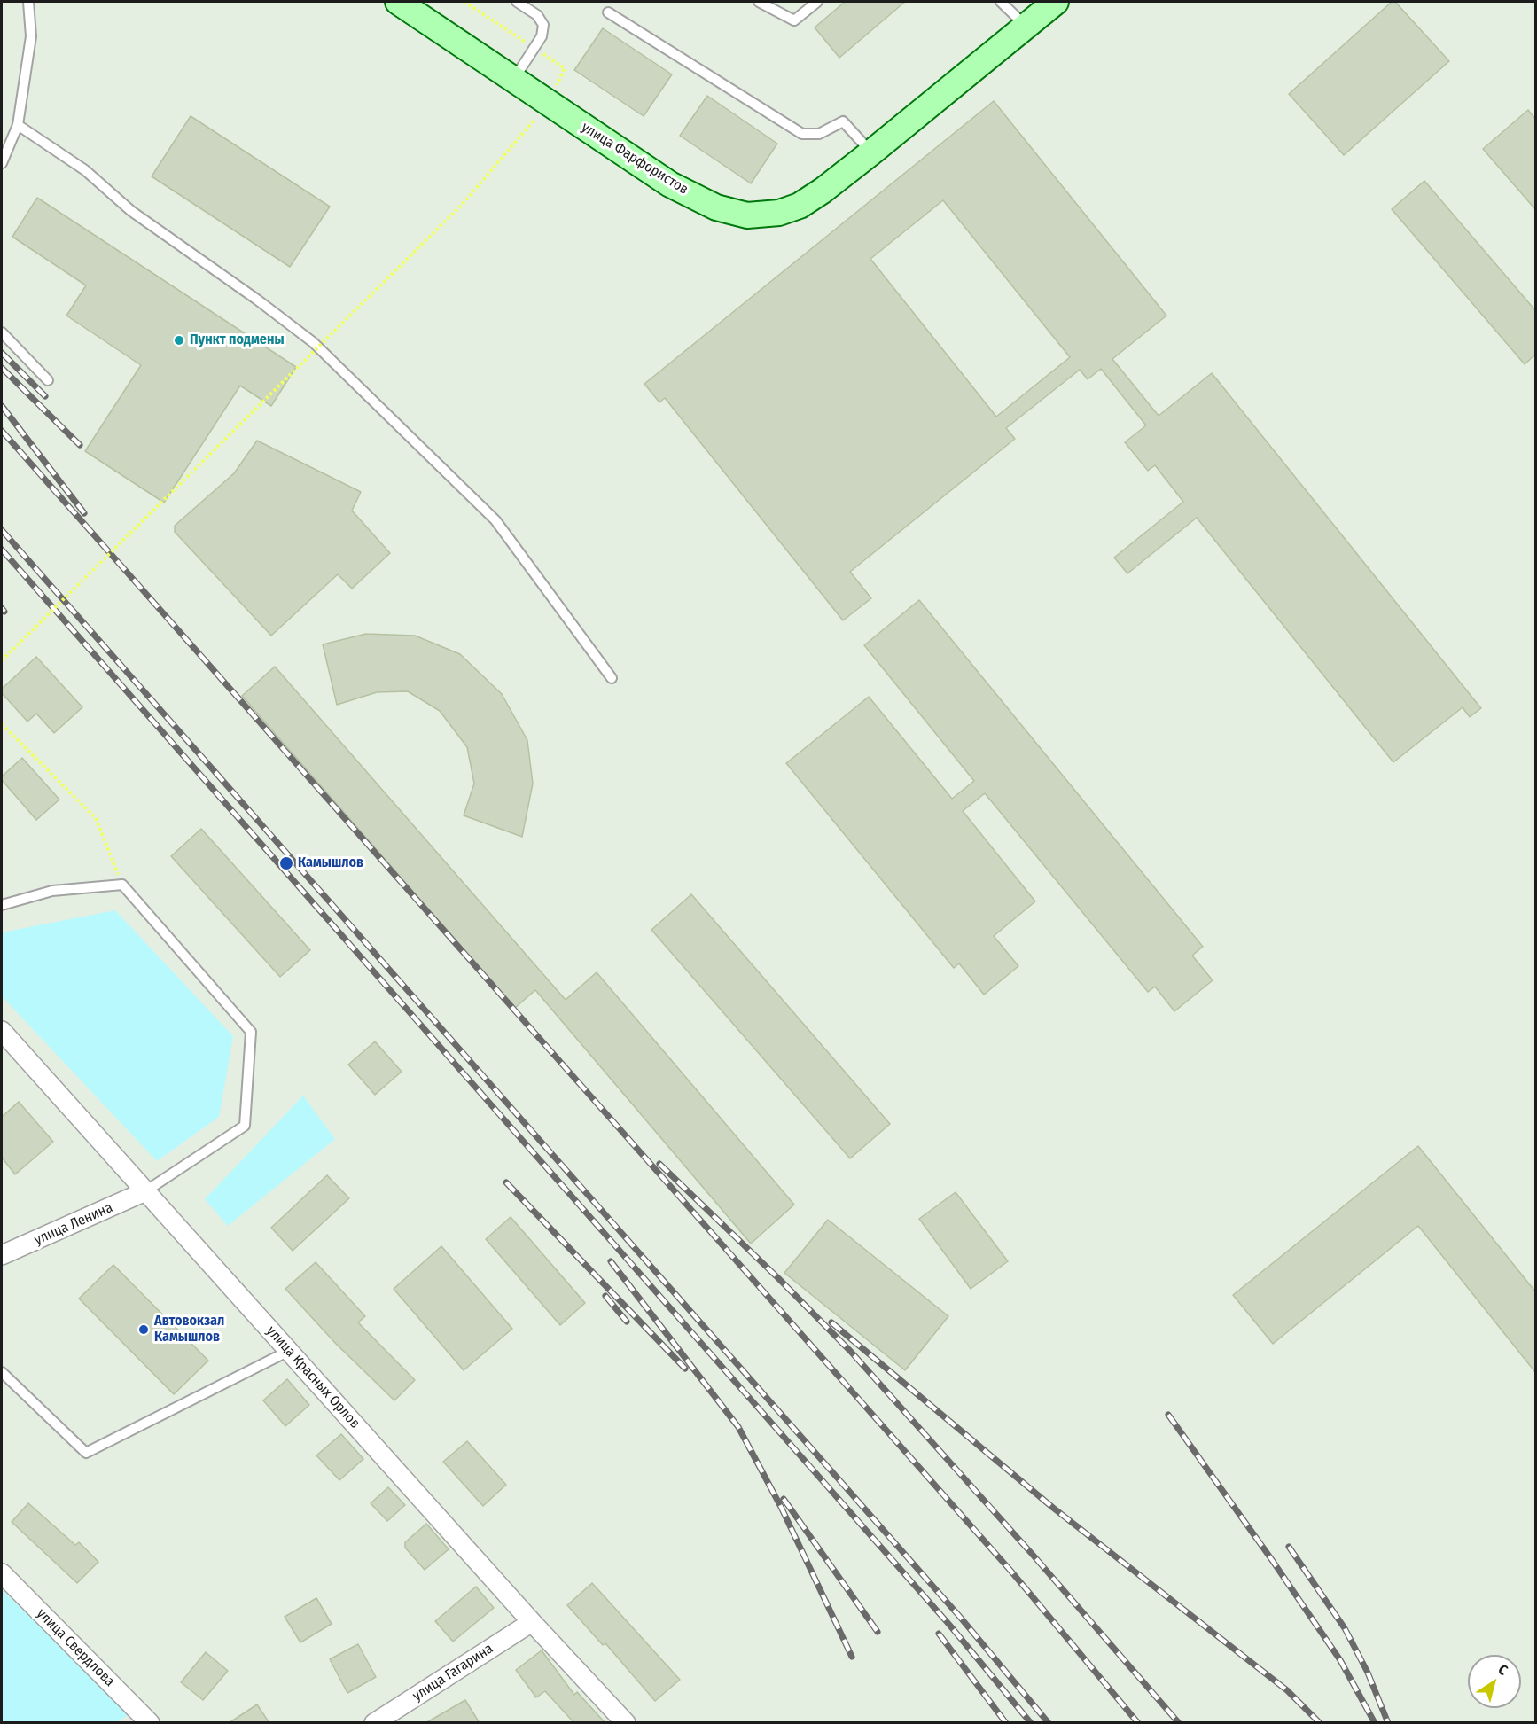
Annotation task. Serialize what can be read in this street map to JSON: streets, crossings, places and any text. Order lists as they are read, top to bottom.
{
  "streets": {
    "street": [
      "улица Фарфористов",
      "улица Ленина",
      "улица Красных Орлов",
      "улица Свердлова",
      "улица Гагарина"
    ]
  },
  "crossings": [
    ["улица Ленина", "улица Красных Орлов"],
    ["улица Красных Орлов", "улица Гагарина"]
  ],
  "places": ["Пункт подмены", "Камышлов", "Автовокзал Камышлов"],
  "north": "top right"
}
